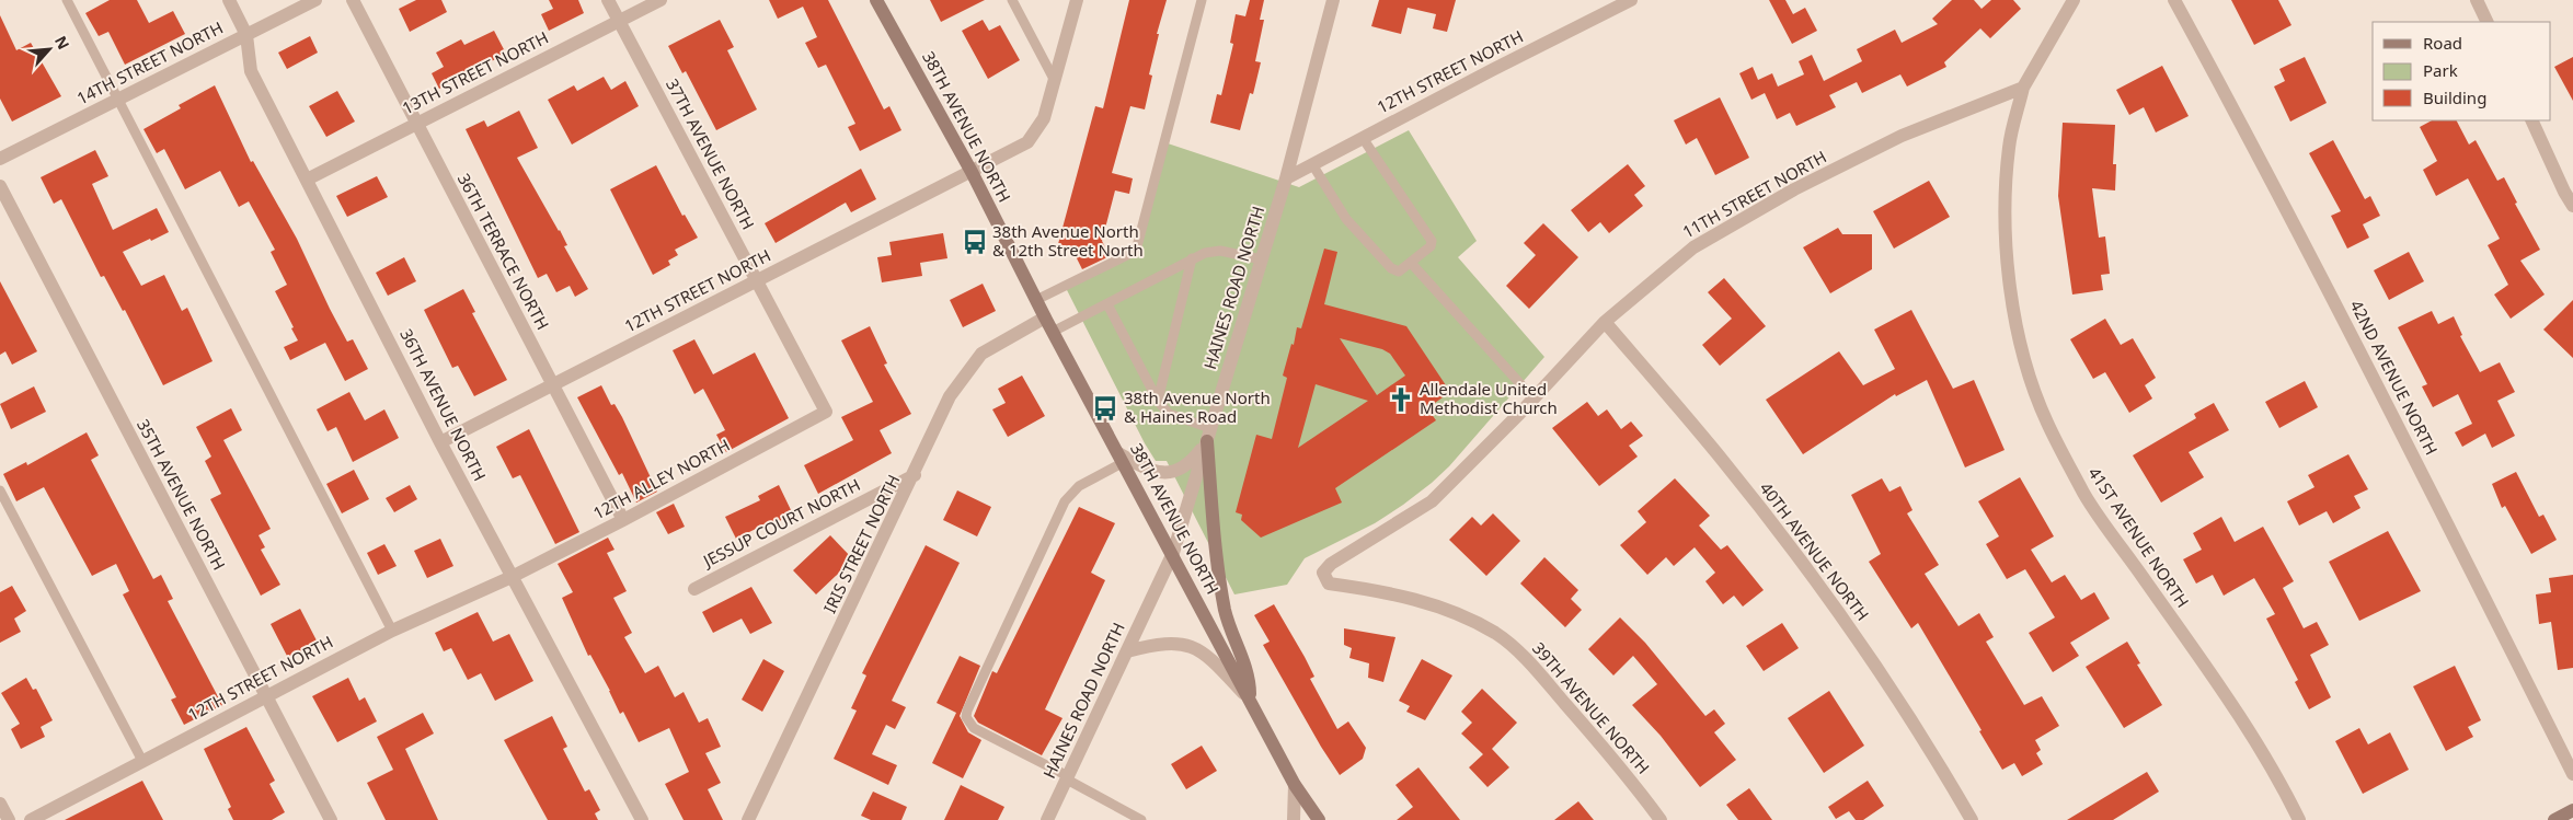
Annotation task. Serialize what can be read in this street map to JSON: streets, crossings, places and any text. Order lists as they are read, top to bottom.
{
  "streets": {
    "main road": ["38TH AVENUE NORTH"],
    "street": [
      "14TH STREET NORTH",
      "12TH STREET NORTH",
      "13TH STREET NORTH",
      "37TH AVENUE NORTH",
      "11TH STREET NORTH",
      "36TH TERRACE NORTH",
      "HAINES ROAD NORTH",
      "42ND AVENUE NORTH",
      "36TH AVENUE NORTH",
      "12TH ALLEY NORTH",
      "35TH AVENUE NORTH",
      "JESSUP COURT NORTH",
      "41ST AVENUE NORTH",
      "IRIS STREET NORTH",
      "40TH AVENUE NORTH",
      "39TH AVENUE NORTH"
    ]
  },
  "crossings": [
    ["14TH STREET NORTH", "36TH AVENUE NORTH"],
    ["12TH STREET NORTH", "38TH AVENUE NORTH"],
    ["12TH STREET NORTH", "37TH AVENUE NORTH"],
    ["12TH STREET NORTH", "36TH TERRACE NORTH"],
    ["12TH STREET NORTH", "HAINES ROAD NORTH"],
    ["12TH STREET NORTH", "36TH AVENUE NORTH"],
    ["12TH STREET NORTH", "12TH ALLEY NORTH"],
    ["12TH STREET NORTH", "35TH AVENUE NORTH"],
    ["13TH STREET NORTH", "37TH AVENUE NORTH"],
    ["13TH STREET NORTH", "36TH TERRACE NORTH"],
    ["13TH STREET NORTH", "36TH AVENUE NORTH"],
    ["38TH AVENUE NORTH", "HAINES ROAD NORTH"],
    ["38TH AVENUE NORTH", "IRIS STREET NORTH"],
    ["37TH AVENUE NORTH", "12TH ALLEY NORTH"],
    ["11TH STREET NORTH", "41ST AVENUE NORTH"],
    ["11TH STREET NORTH", "40TH AVENUE NORTH"],
    ["11TH STREET NORTH", "39TH AVENUE NORTH"],
    ["36TH TERRACE NORTH", "12TH ALLEY NORTH"],
    ["36TH AVENUE NORTH", "12TH ALLEY NORTH"],
    ["JESSUP COURT NORTH", "IRIS STREET NORTH"]
  ],
  "places": {
    "bus stop": ["38th Avenue North & 12th Street North", "38th Avenue North & Haines Road"],
    "church": ["Allendale United Methodist Church"]
  },
  "legend": ["Road", "Park", "Building"],
  "north": "top right"
}
